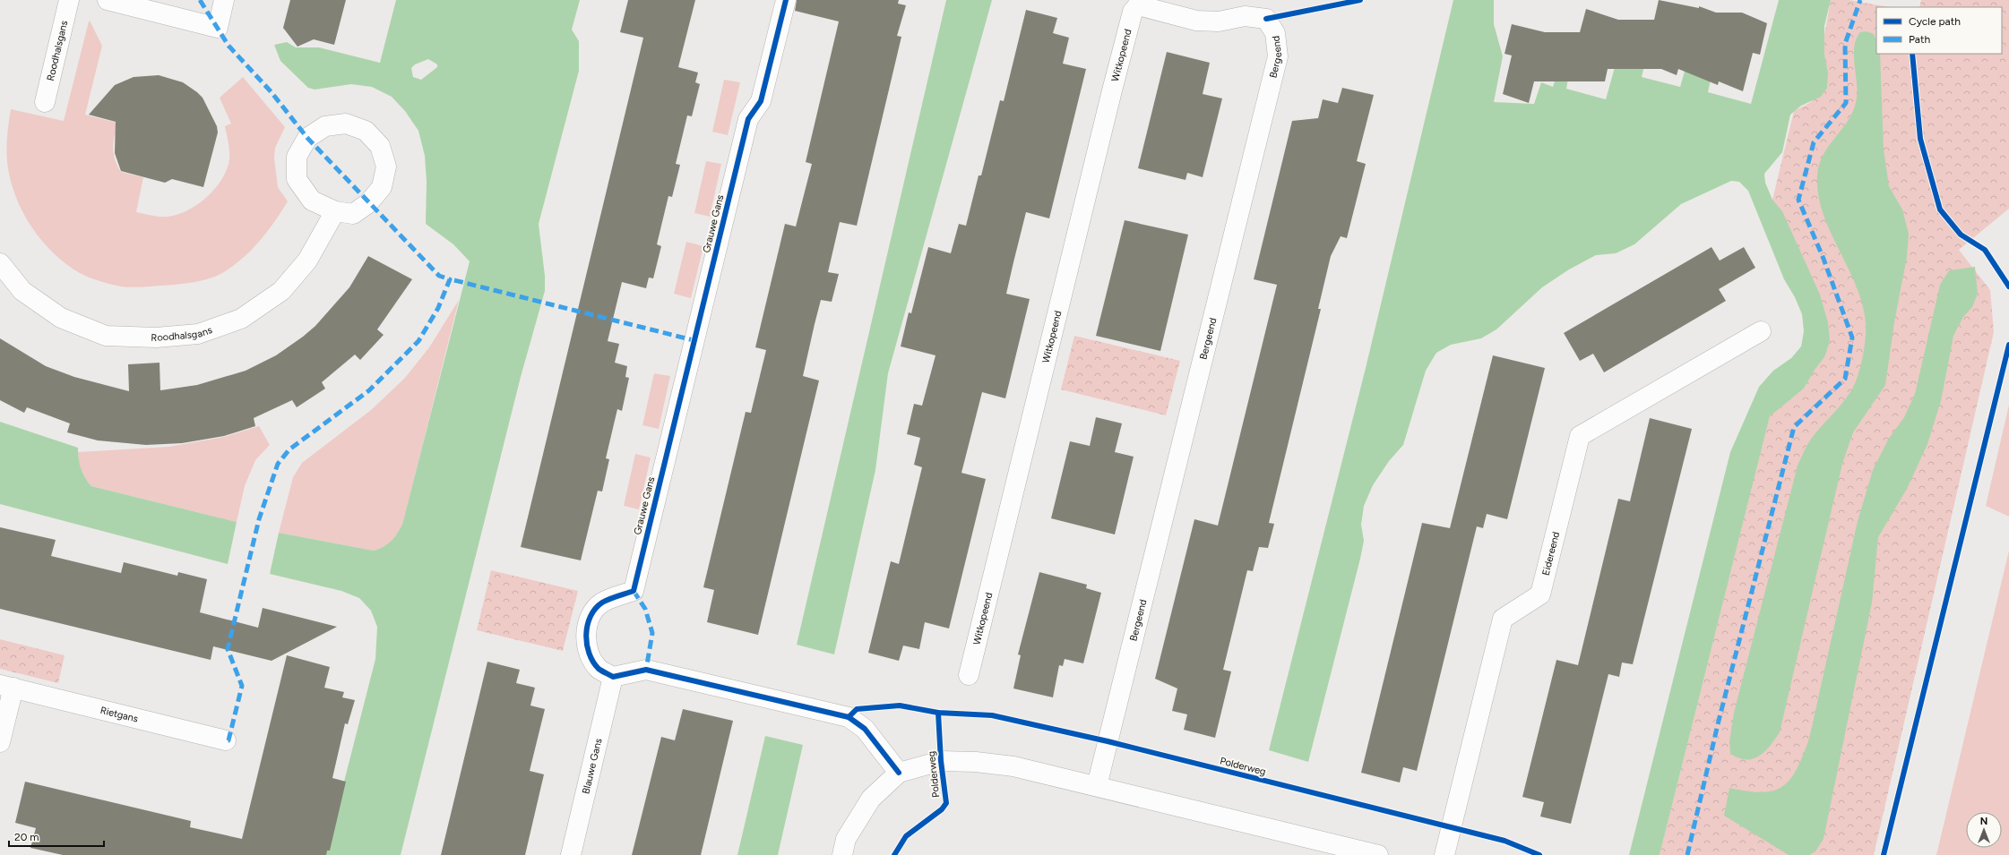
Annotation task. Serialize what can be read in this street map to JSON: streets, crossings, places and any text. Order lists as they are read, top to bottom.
{
  "streets": {
    "street": [
      "Roodhalsgans",
      "Witkopeend",
      "Bergeend",
      "Grauwe Gans",
      "Eidereend",
      "Rietgans",
      "Blauwe Gans",
      "Polderweg"
    ]
  },
  "crossings": [
    ["Witkopeend", "Bergeend"],
    ["Bergeend", "Polderweg"],
    ["Grauwe Gans", "Blauwe Gans"]
  ],
  "legend": ["Cycle path", "Path"],
  "scale_bar": "20 m",
  "north": "top"
}
